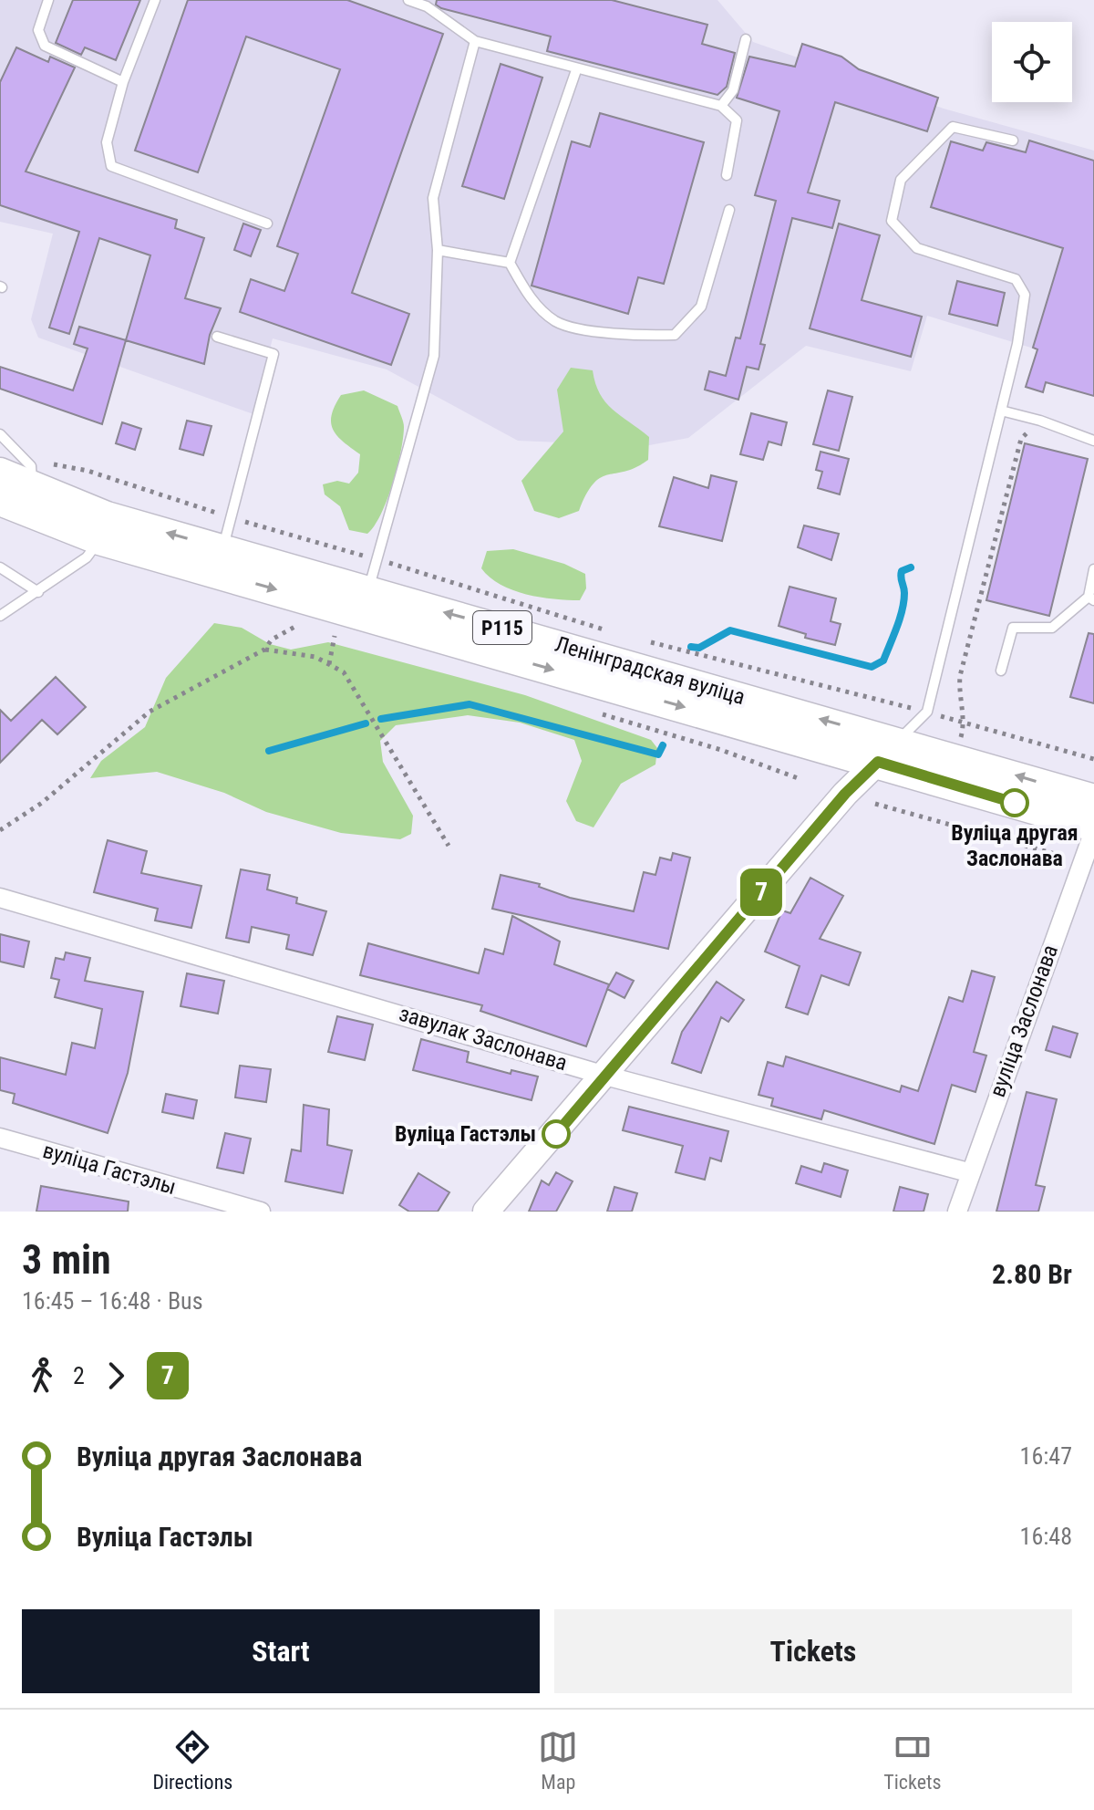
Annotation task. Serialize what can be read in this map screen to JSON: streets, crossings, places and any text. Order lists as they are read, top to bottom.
{
  "streets": {
    "main road": ["Р115", "Ленінградская вуліца"],
    "street": ["вуліца Заслонава", "завулак Заслонава", "вуліца Гастэлы"]
  },
  "crossings": [
    ["Ленінградская вуліца", "вуліца Заслонава"],
    ["вуліца Заслонава", "завулак Заслонава"]
  ],
  "places": ["Вуліца другая Заслонава", "Вуліца Гастэлы"],
  "lines": ["bus line 7"],
  "page": {
    "on_map": "7",
    "heading": ["3 min", "16:45 – 16:48 · Bus", "2.80 Br"],
    "legs": ["2", "7"],
    "list": [
      {
        "name": "Вуліца другая Заслонава",
        "value": "16:47"
      },
      {
        "name": "Вуліца Гастэлы",
        "value": "16:48"
      }
    ],
    "buttons": ["Start", "Tickets"],
    "tabs": ["Directions", "Map", "Tickets"]
  }
}
